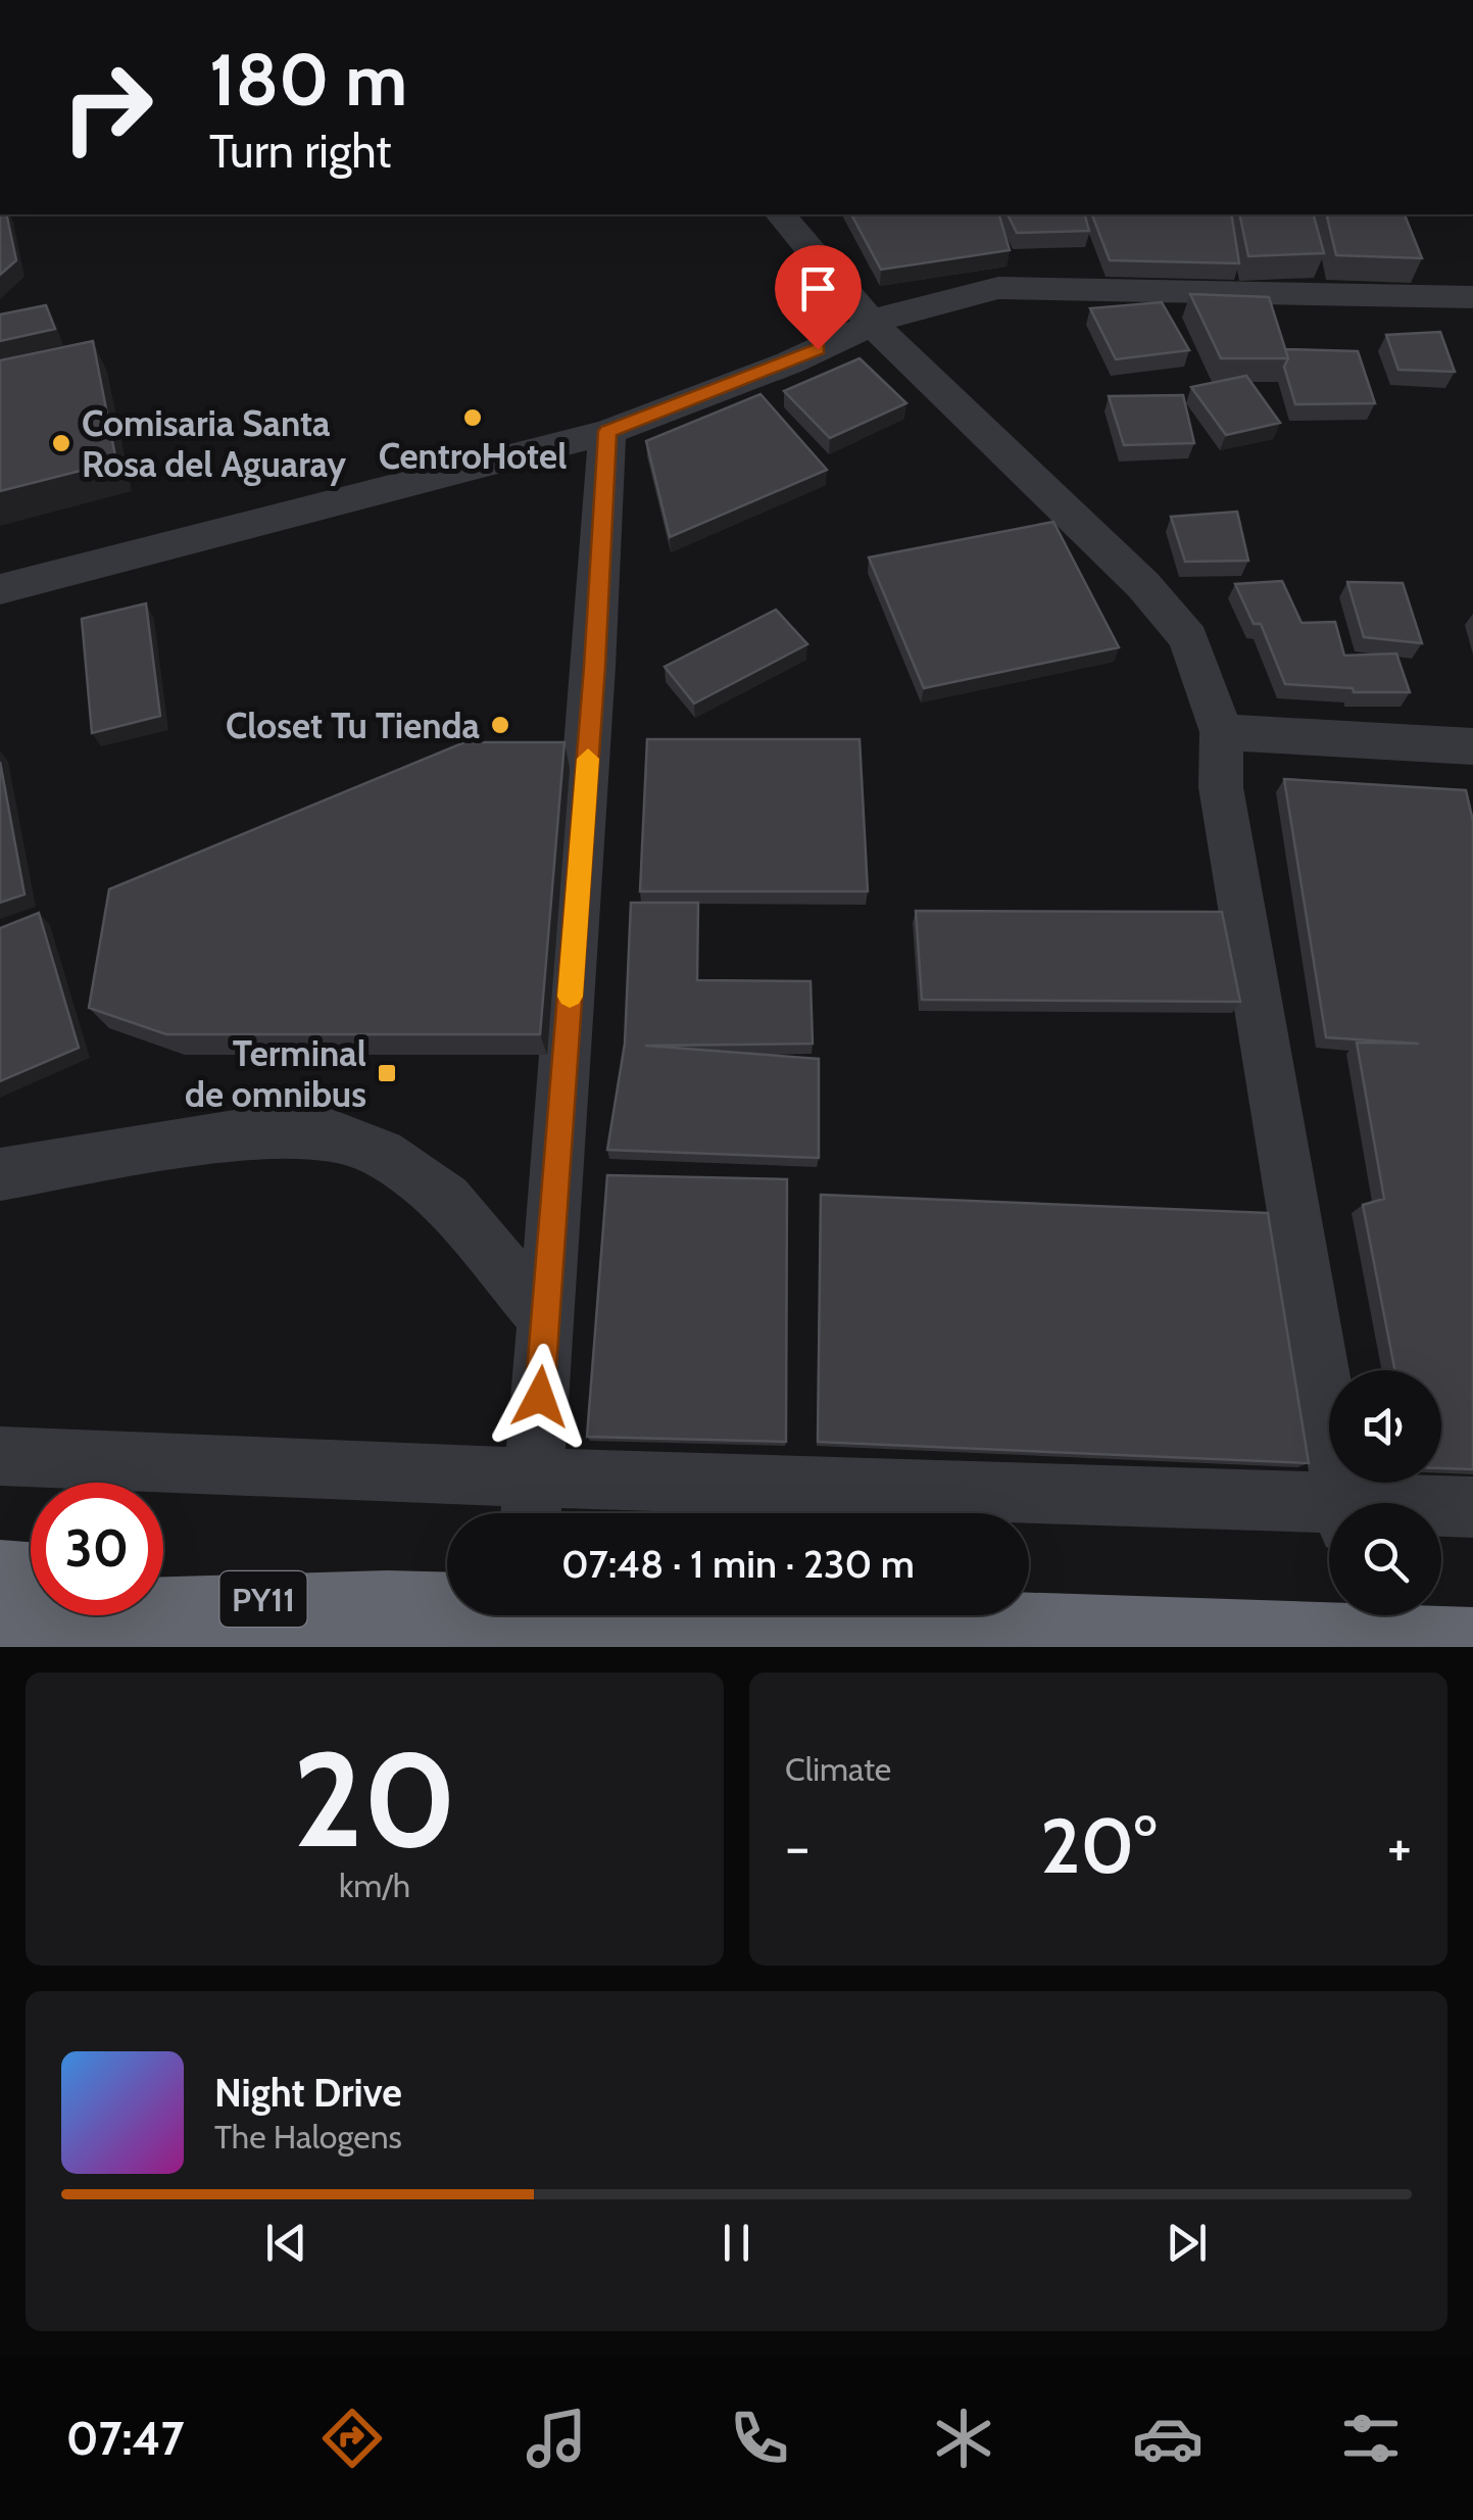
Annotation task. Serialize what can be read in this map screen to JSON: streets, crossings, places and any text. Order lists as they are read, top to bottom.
{
  "streets": {
    "highway": ["PY11"]
  },
  "places": {
    "other": ["CentroHotel", "Comisaria Santa Rosa del Aguaray", "Closet Tu Tienda"],
    "transit": ["Terminal de omnibus"]
  },
  "page": {
    "turn": ["180 m", "Turn right"],
    "limit": "30",
    "trip": "07:48 · 1 min · 230 m",
    "tile": [
      ["20", "km/h"],
      "Climate"
    ],
    "heat": ["−", "20°", "+"],
    "song": ["Night Drive", "The Halogens"],
    "tabs": "07:47"
  }
}
